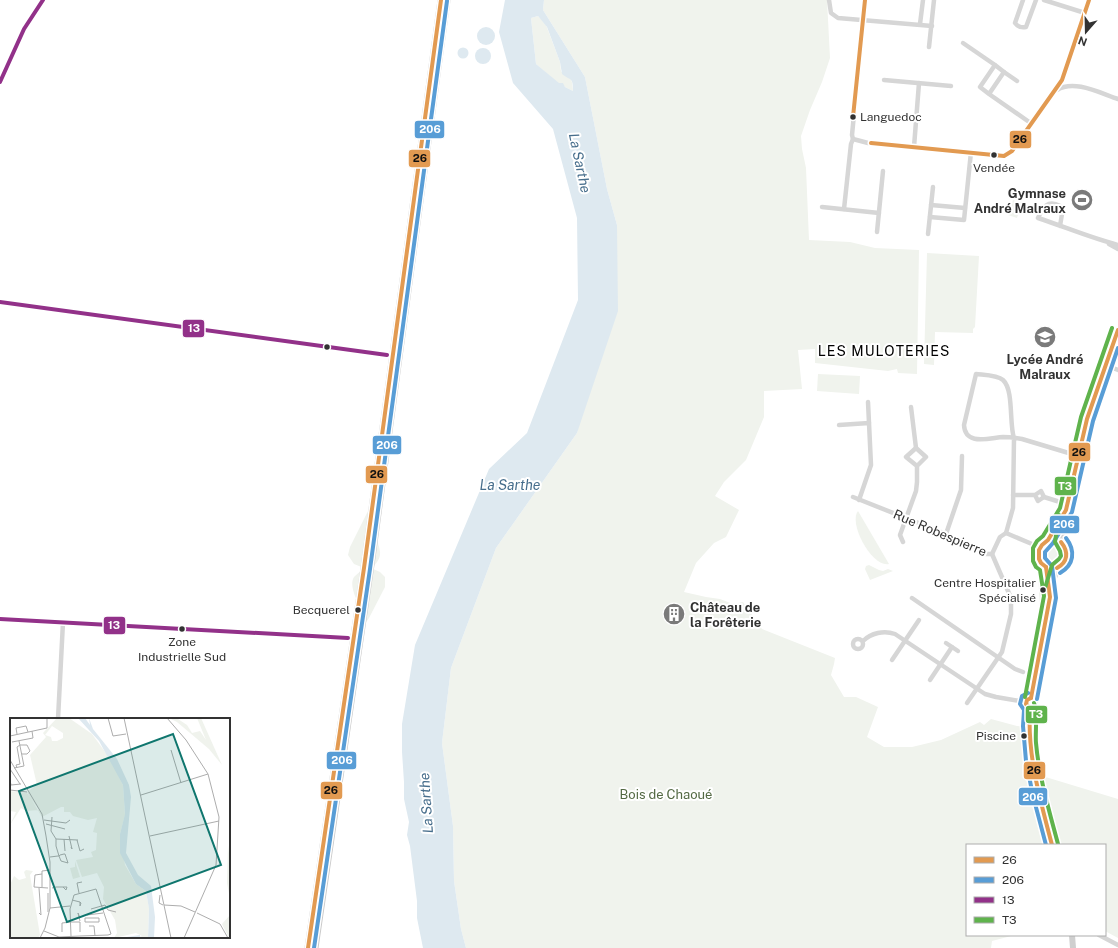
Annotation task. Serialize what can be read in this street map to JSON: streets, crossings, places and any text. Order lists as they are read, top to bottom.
{
  "streets": {
    "street": ["Rue Robespierre"]
  },
  "districts": ["LES MULOTERIES"],
  "water": ["La Sarthe"],
  "parks": ["Bois de Chaoué"],
  "places": {
    "other": [
      "Languedoc",
      "Vendée",
      "Centre Hospitalier Spécialisé",
      "Becquerel",
      "Zone Industrielle Sud",
      "Piscine"
    ],
    "sports": ["Gymnase André Malraux"],
    "school or university": ["Lycée André Malraux"],
    "building": ["Château de la Forêterie"]
  },
  "lines": [
    "transit line 26",
    "transit line 13",
    "transit line 206",
    "transit line T3"
  ],
  "legend": [
    "26",
    "206",
    "13",
    "T3"
  ],
  "north": "bottom"
}
